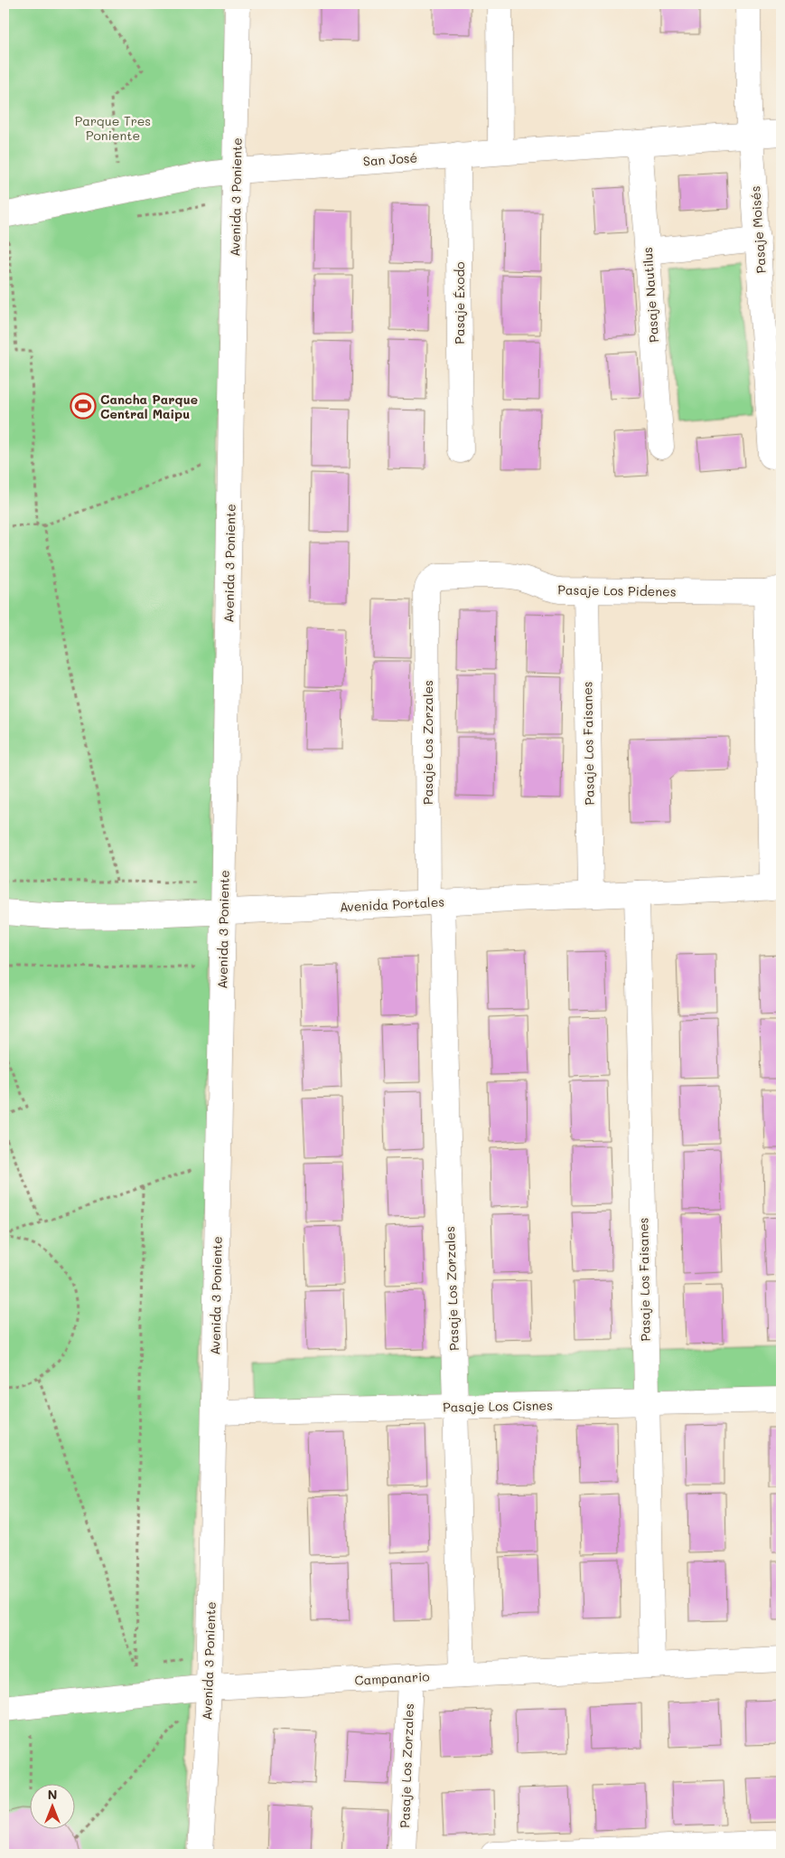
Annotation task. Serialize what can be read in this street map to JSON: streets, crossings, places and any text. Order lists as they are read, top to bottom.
{
  "streets": {
    "street": [
      "San José",
      "Avenida 3 Poniente",
      "Pasaje Moisés",
      "Pasaje Nautilus",
      "Pasaje Éxodo",
      "Pasaje Los Pidenes",
      "Pasaje Los Zorzales",
      "Pasaje Los Faisanes",
      "Avenida Portales",
      "Pasaje Los Cisnes",
      "Campanario"
    ]
  },
  "crossings": [
    ["San José", "Avenida 3 Poniente"],
    ["San José", "Pasaje Moisés"],
    ["San José", "Pasaje Nautilus"],
    ["San José", "Pasaje Éxodo"],
    ["Avenida 3 Poniente", "Avenida Portales"],
    ["Avenida 3 Poniente", "Pasaje Los Cisnes"],
    ["Avenida 3 Poniente", "Campanario"],
    ["Pasaje Los Pidenes", "Pasaje Los Zorzales"],
    ["Pasaje Los Pidenes", "Pasaje Los Faisanes"],
    ["Pasaje Los Zorzales", "Avenida Portales"],
    ["Pasaje Los Zorzales", "Pasaje Los Cisnes"],
    ["Pasaje Los Zorzales", "Campanario"],
    ["Pasaje Los Faisanes", "Avenida Portales"],
    ["Pasaje Los Faisanes", "Pasaje Los Cisnes"],
    ["Pasaje Los Faisanes", "Campanario"]
  ],
  "parks": ["Parque Tres Poniente"],
  "places": {
    "sports": ["Cancha Parque Central Maipu"]
  },
  "north": "top"
}
